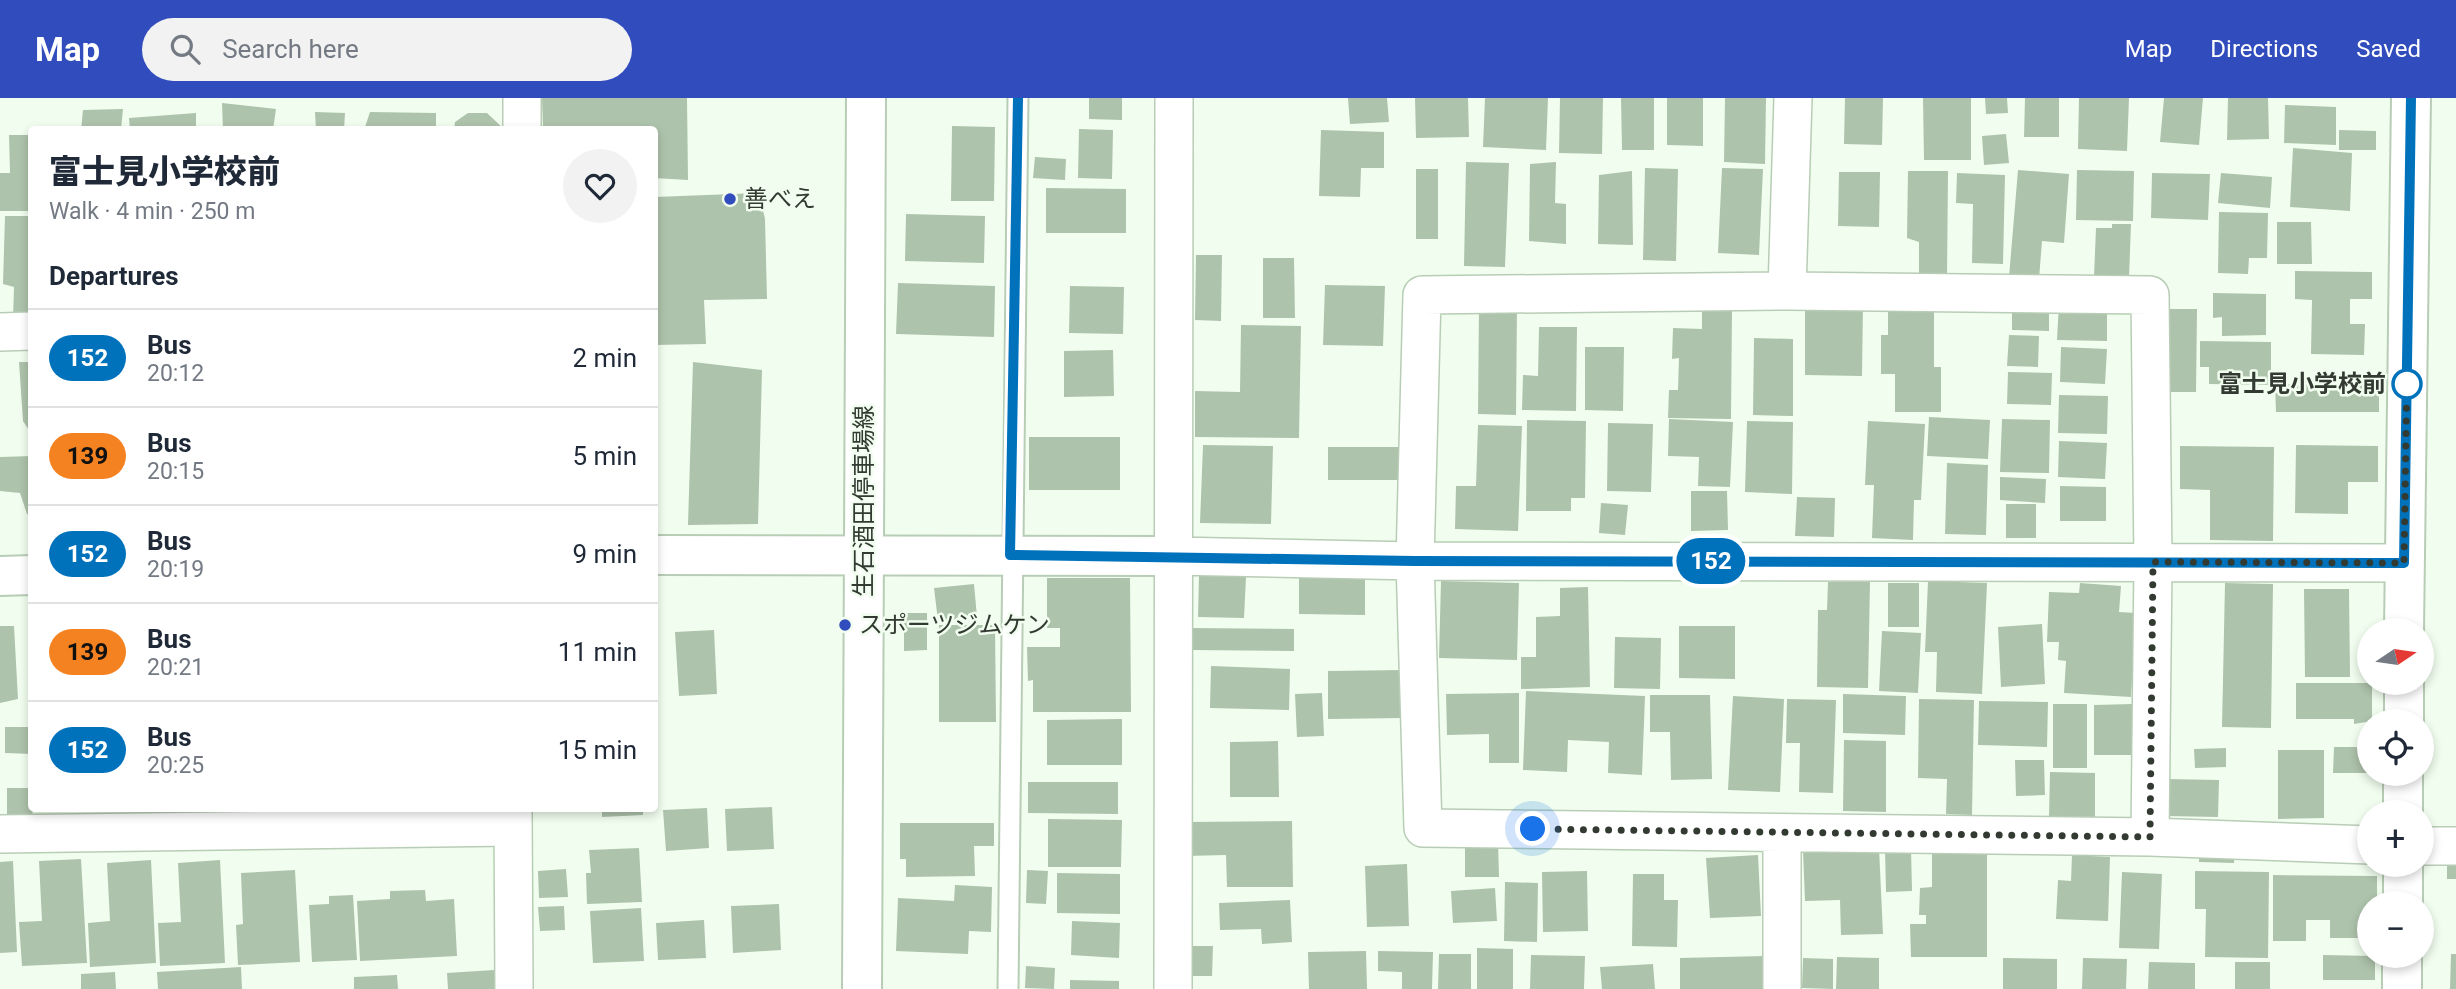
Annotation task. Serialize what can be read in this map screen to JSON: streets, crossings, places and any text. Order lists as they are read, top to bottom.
{
  "streets": {
    "street": ["生石酒田停車場線"]
  },
  "places": ["善べえ", "富士見小学校前", "スポーツジムケン"],
  "lines": ["bus line 152"],
  "north": "right",
  "page": {
    "header": "Map",
    "search": "Search here",
    "nav": ["Map", "Directions", "Saved"],
    "on_map": "152",
    "heading": [
      ["富士見小学校前", "Walk · 4 min · 250 m"],
      "Departures"
    ],
    "list": [
      {
        "mark": "152",
        "name": "Bus",
        "note": "20:12",
        "value": "2 min"
      },
      {
        "mark": "139",
        "name": "Bus",
        "note": "20:15",
        "value": "5 min"
      },
      {
        "mark": "152",
        "name": "Bus",
        "note": "20:19",
        "value": "9 min"
      },
      {
        "mark": "139",
        "name": "Bus",
        "note": "20:21",
        "value": "11 min"
      },
      {
        "mark": "152",
        "name": "Bus",
        "note": "20:25",
        "value": "15 min"
      }
    ],
    "map_buttons": ["+", "−"]
  }
}
